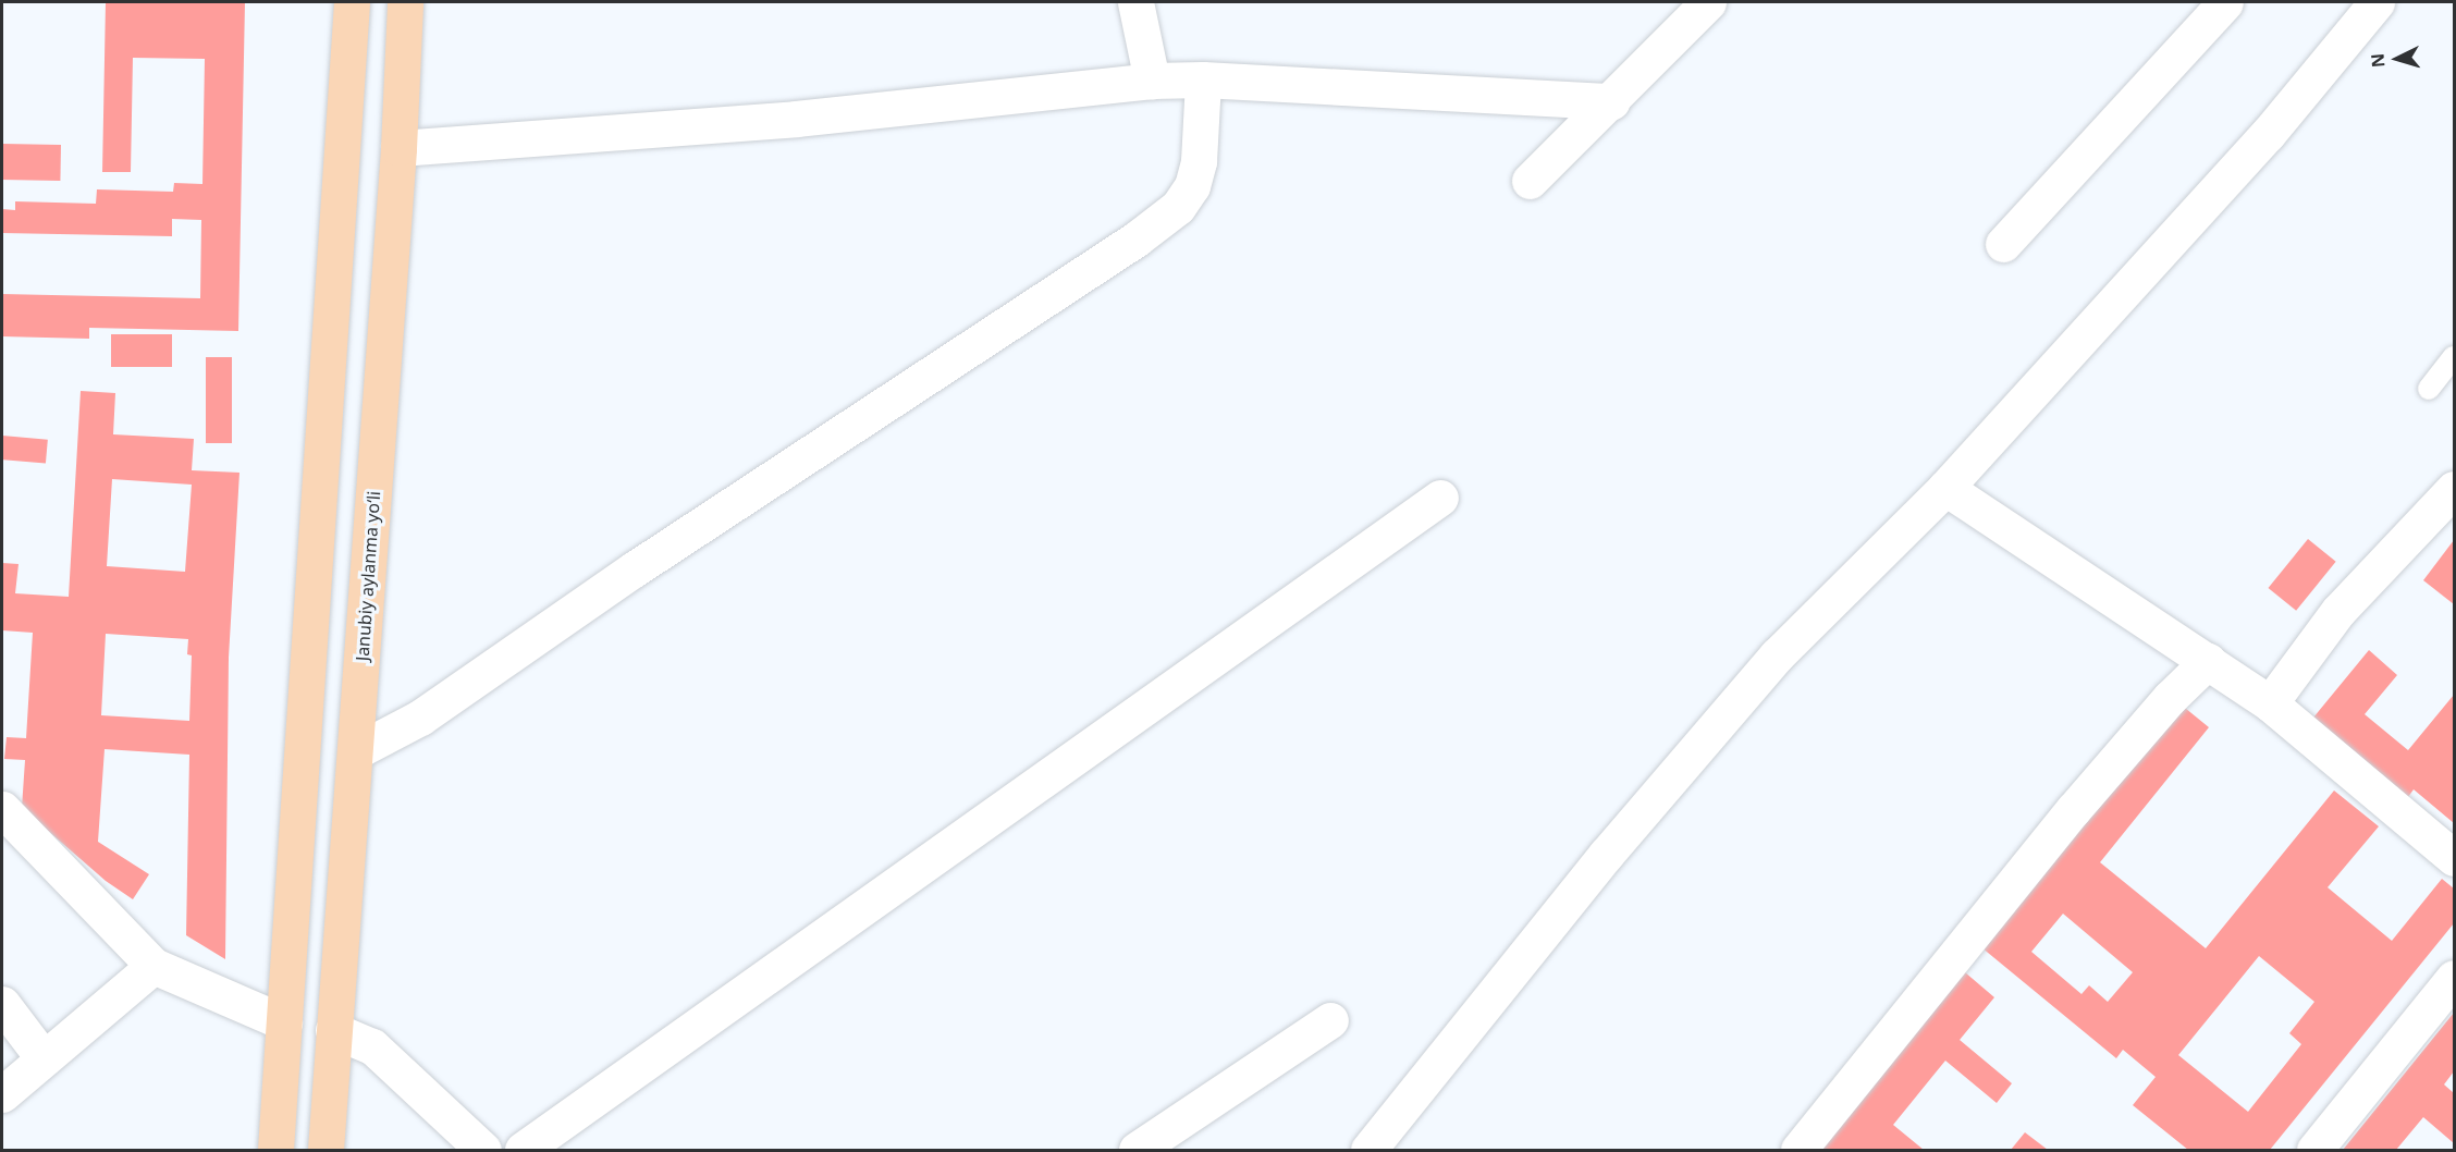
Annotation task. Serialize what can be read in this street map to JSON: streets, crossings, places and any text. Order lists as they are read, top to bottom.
{
  "streets": {
    "highway": ["Janubiy aylanma yoʻli"]
  },
  "north": "left"
}
